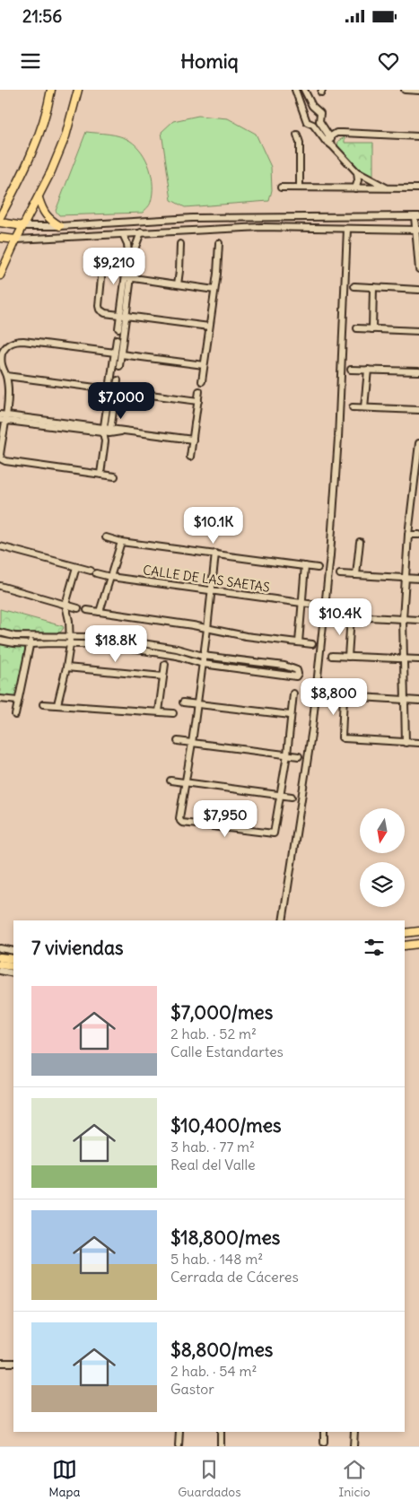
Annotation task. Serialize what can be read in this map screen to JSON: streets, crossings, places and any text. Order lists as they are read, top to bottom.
{
  "streets": {
    "street": ["CALLE DE LAS SAETAS"]
  },
  "north": "bottom",
  "page": {
    "status": "21:56",
    "header": "Homiq",
    "price": [
      "$9,210",
      "$7,000",
      "$10.1K",
      "$10.4K",
      "$18.8K",
      "$8,800",
      "$7,950"
    ],
    "heading": "7 viviendas",
    "list": [
      {
        "name": "$7,000/mes",
        "note": "2 hab. · 52 m² · Calle Estandartes"
      },
      {
        "name": "$10,400/mes",
        "note": "3 hab. · 77 m² · Real del Valle"
      },
      {
        "name": "$18,800/mes",
        "note": "5 hab. · 148 m² · Cerrada de Cáceres"
      },
      {
        "name": "$8,800/mes",
        "note": "2 hab. · 54 m² · Gastor"
      }
    ],
    "tabs": ["Mapa", "Guardados", "Inicio"]
  }
}
